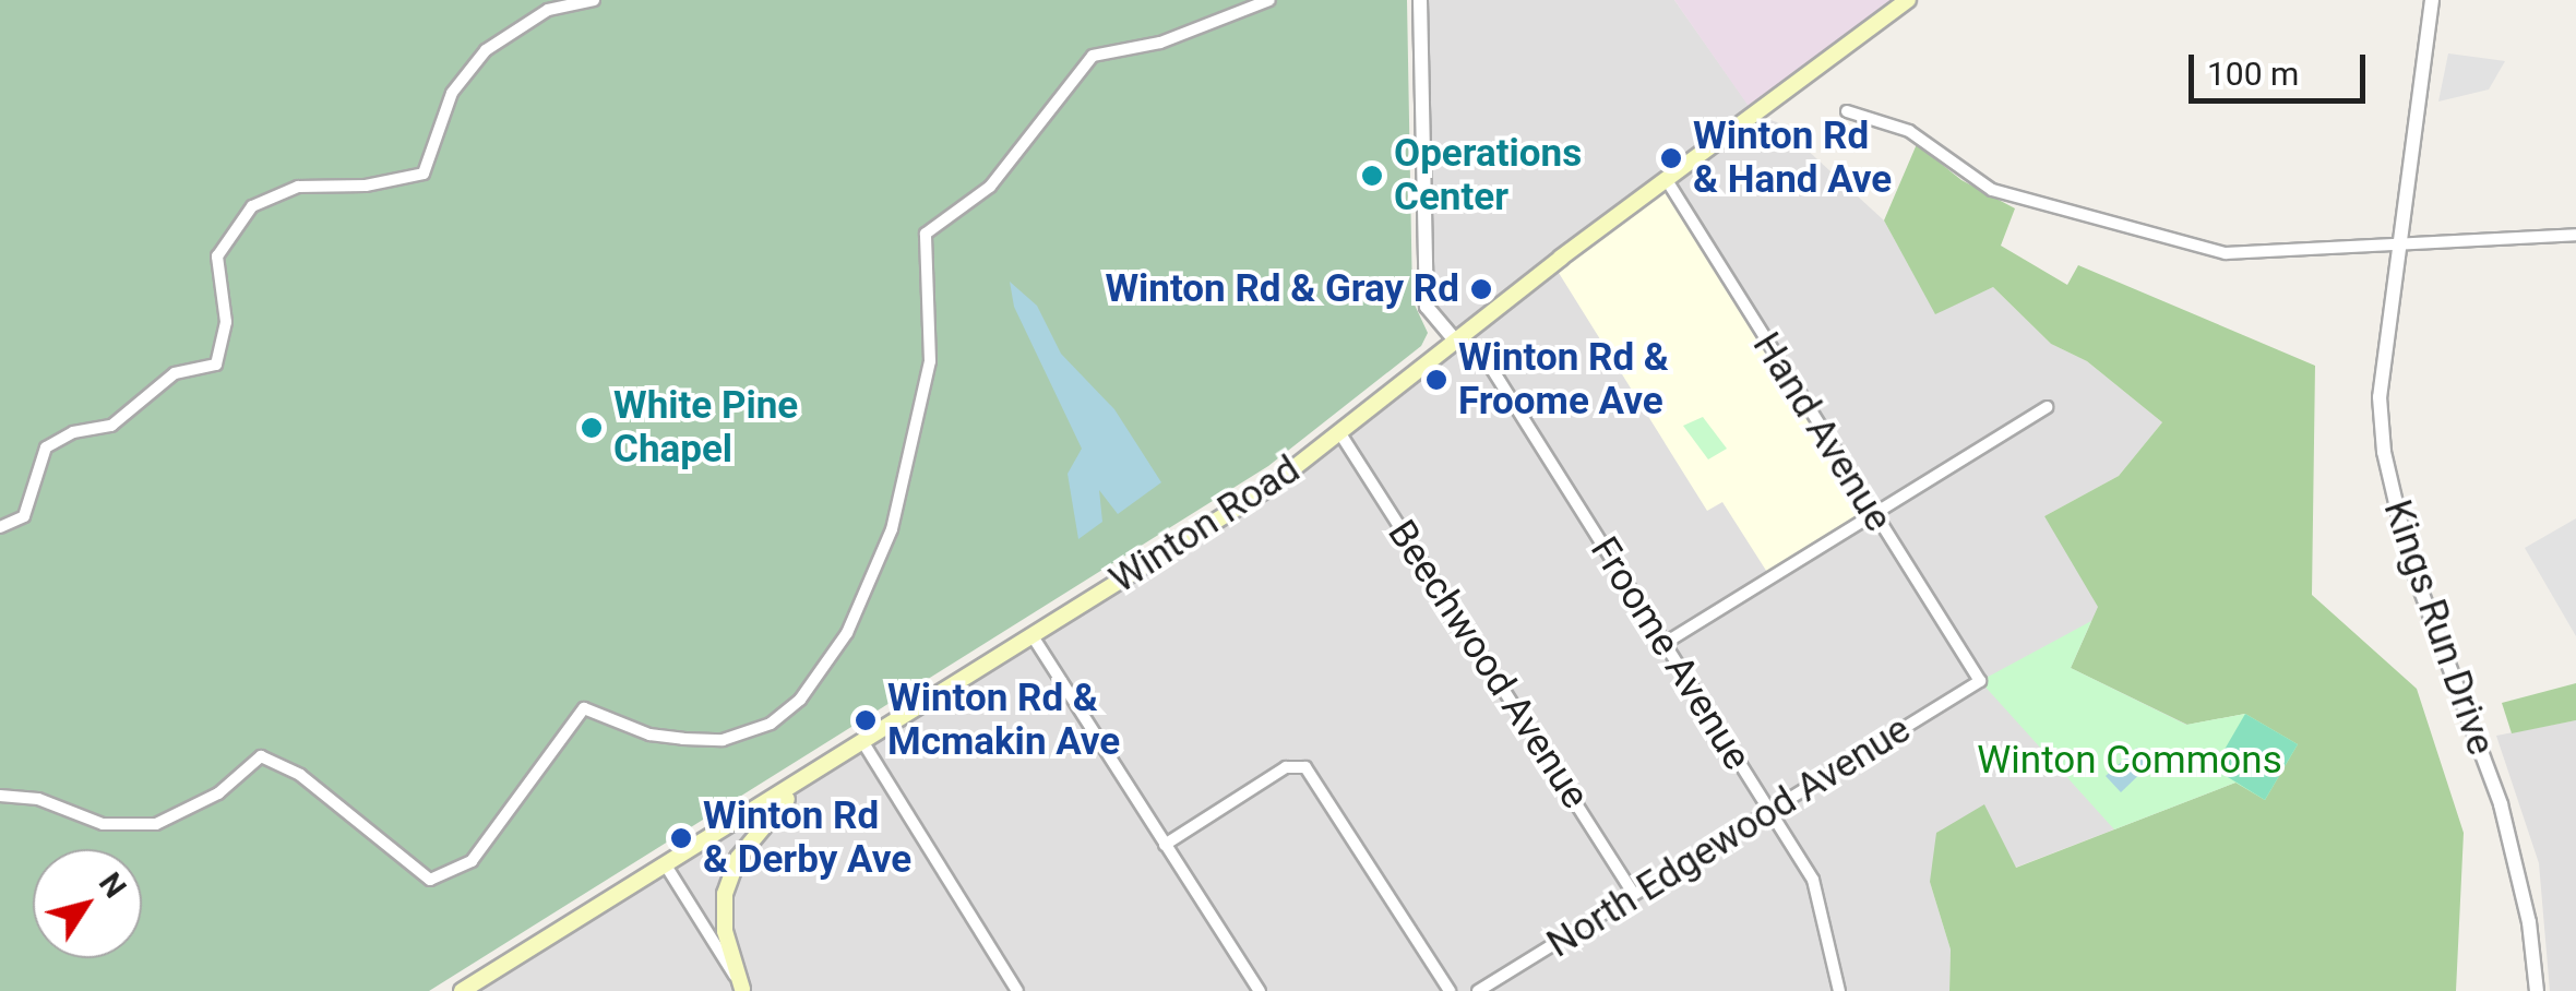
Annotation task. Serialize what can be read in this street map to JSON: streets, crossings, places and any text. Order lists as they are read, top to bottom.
{
  "streets": {
    "main road": ["Winton Road"],
    "street": [
      "Hand Avenue",
      "Kings Run Drive",
      "Froome Avenue",
      "Beechwood Avenue",
      "North Edgewood Avenue"
    ]
  },
  "crossings": [
    ["Hand Avenue", "Winton Road"],
    ["Hand Avenue", "North Edgewood Avenue"],
    ["Winton Road", "Froome Avenue"],
    ["Winton Road", "Beechwood Avenue"],
    ["Froome Avenue", "North Edgewood Avenue"],
    ["Beechwood Avenue", "North Edgewood Avenue"]
  ],
  "parks": ["Winton Commons"],
  "places": [
    "Winton Rd & Hand Ave",
    "Operations Center",
    "Winton Rd & Gray Rd",
    "Winton Rd & Froome Ave",
    "White Pine Chapel",
    "Winton Rd & Mcmakin Ave",
    "Winton Rd & Derby Ave"
  ],
  "scale_bar": "100 m",
  "north": "top right"
}
